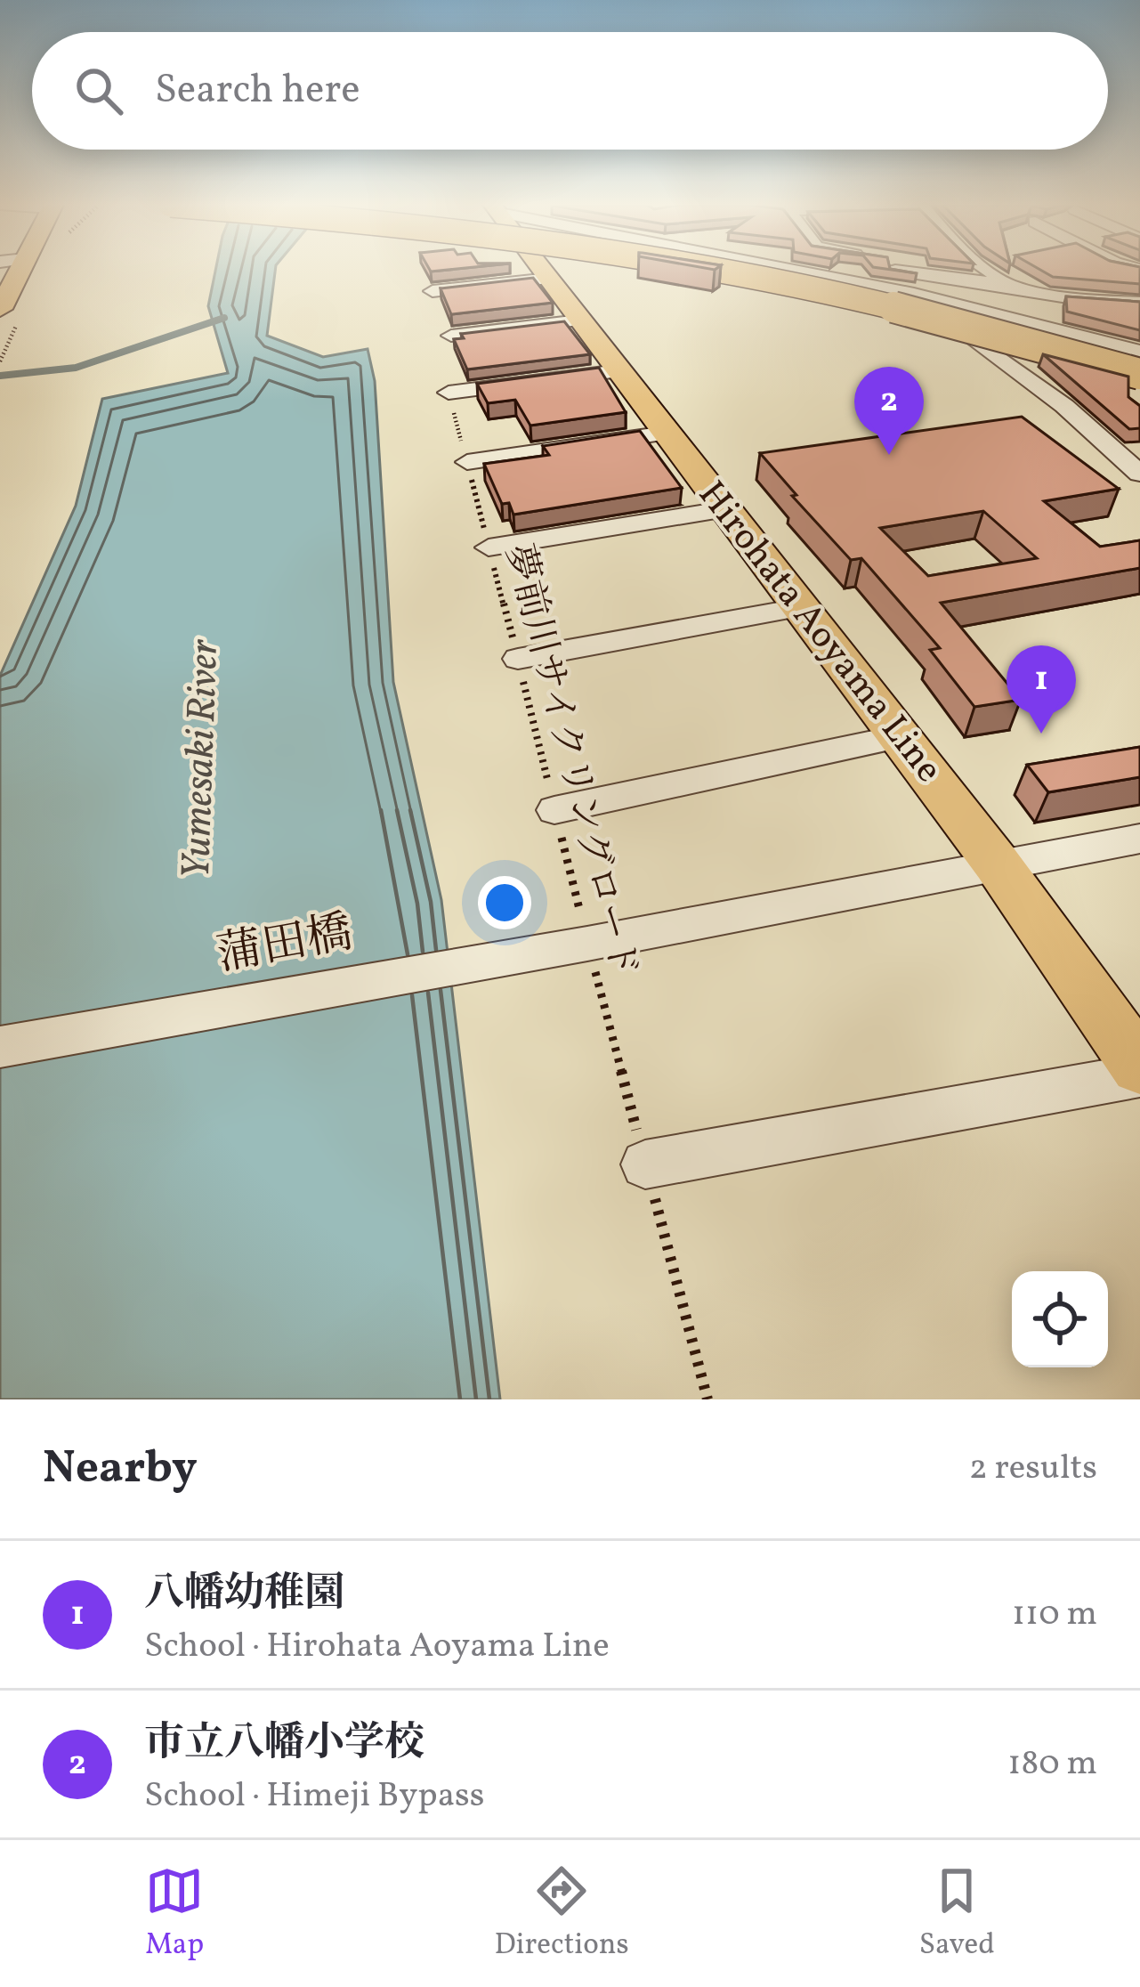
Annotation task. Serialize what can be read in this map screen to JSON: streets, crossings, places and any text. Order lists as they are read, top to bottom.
{
  "streets": {
    "main road": ["Hirohata Aoyama Line"],
    "street": ["蒲田橋"],
    "path": ["夢前川サイクリングロード"]
  },
  "crossings": [
    ["Hirohata Aoyama Line", "蒲田橋"],
    ["夢前川サイクリングロード", "蒲田橋"]
  ],
  "water": ["Yumesaki River"],
  "page": {
    "search": "Search here",
    "pins": ["2", "1"],
    "heading": ["Nearby", "2 results"],
    "list": [
      {
        "mark": "1",
        "name": "八幡幼稚園",
        "note": "School · Hirohata Aoyama Line",
        "value": "110 m"
      },
      {
        "mark": "2",
        "name": "市立八幡小学校",
        "note": "School · Himeji Bypass",
        "value": "180 m"
      }
    ],
    "nav": ["Map", "Directions", "Saved"]
  }
}
